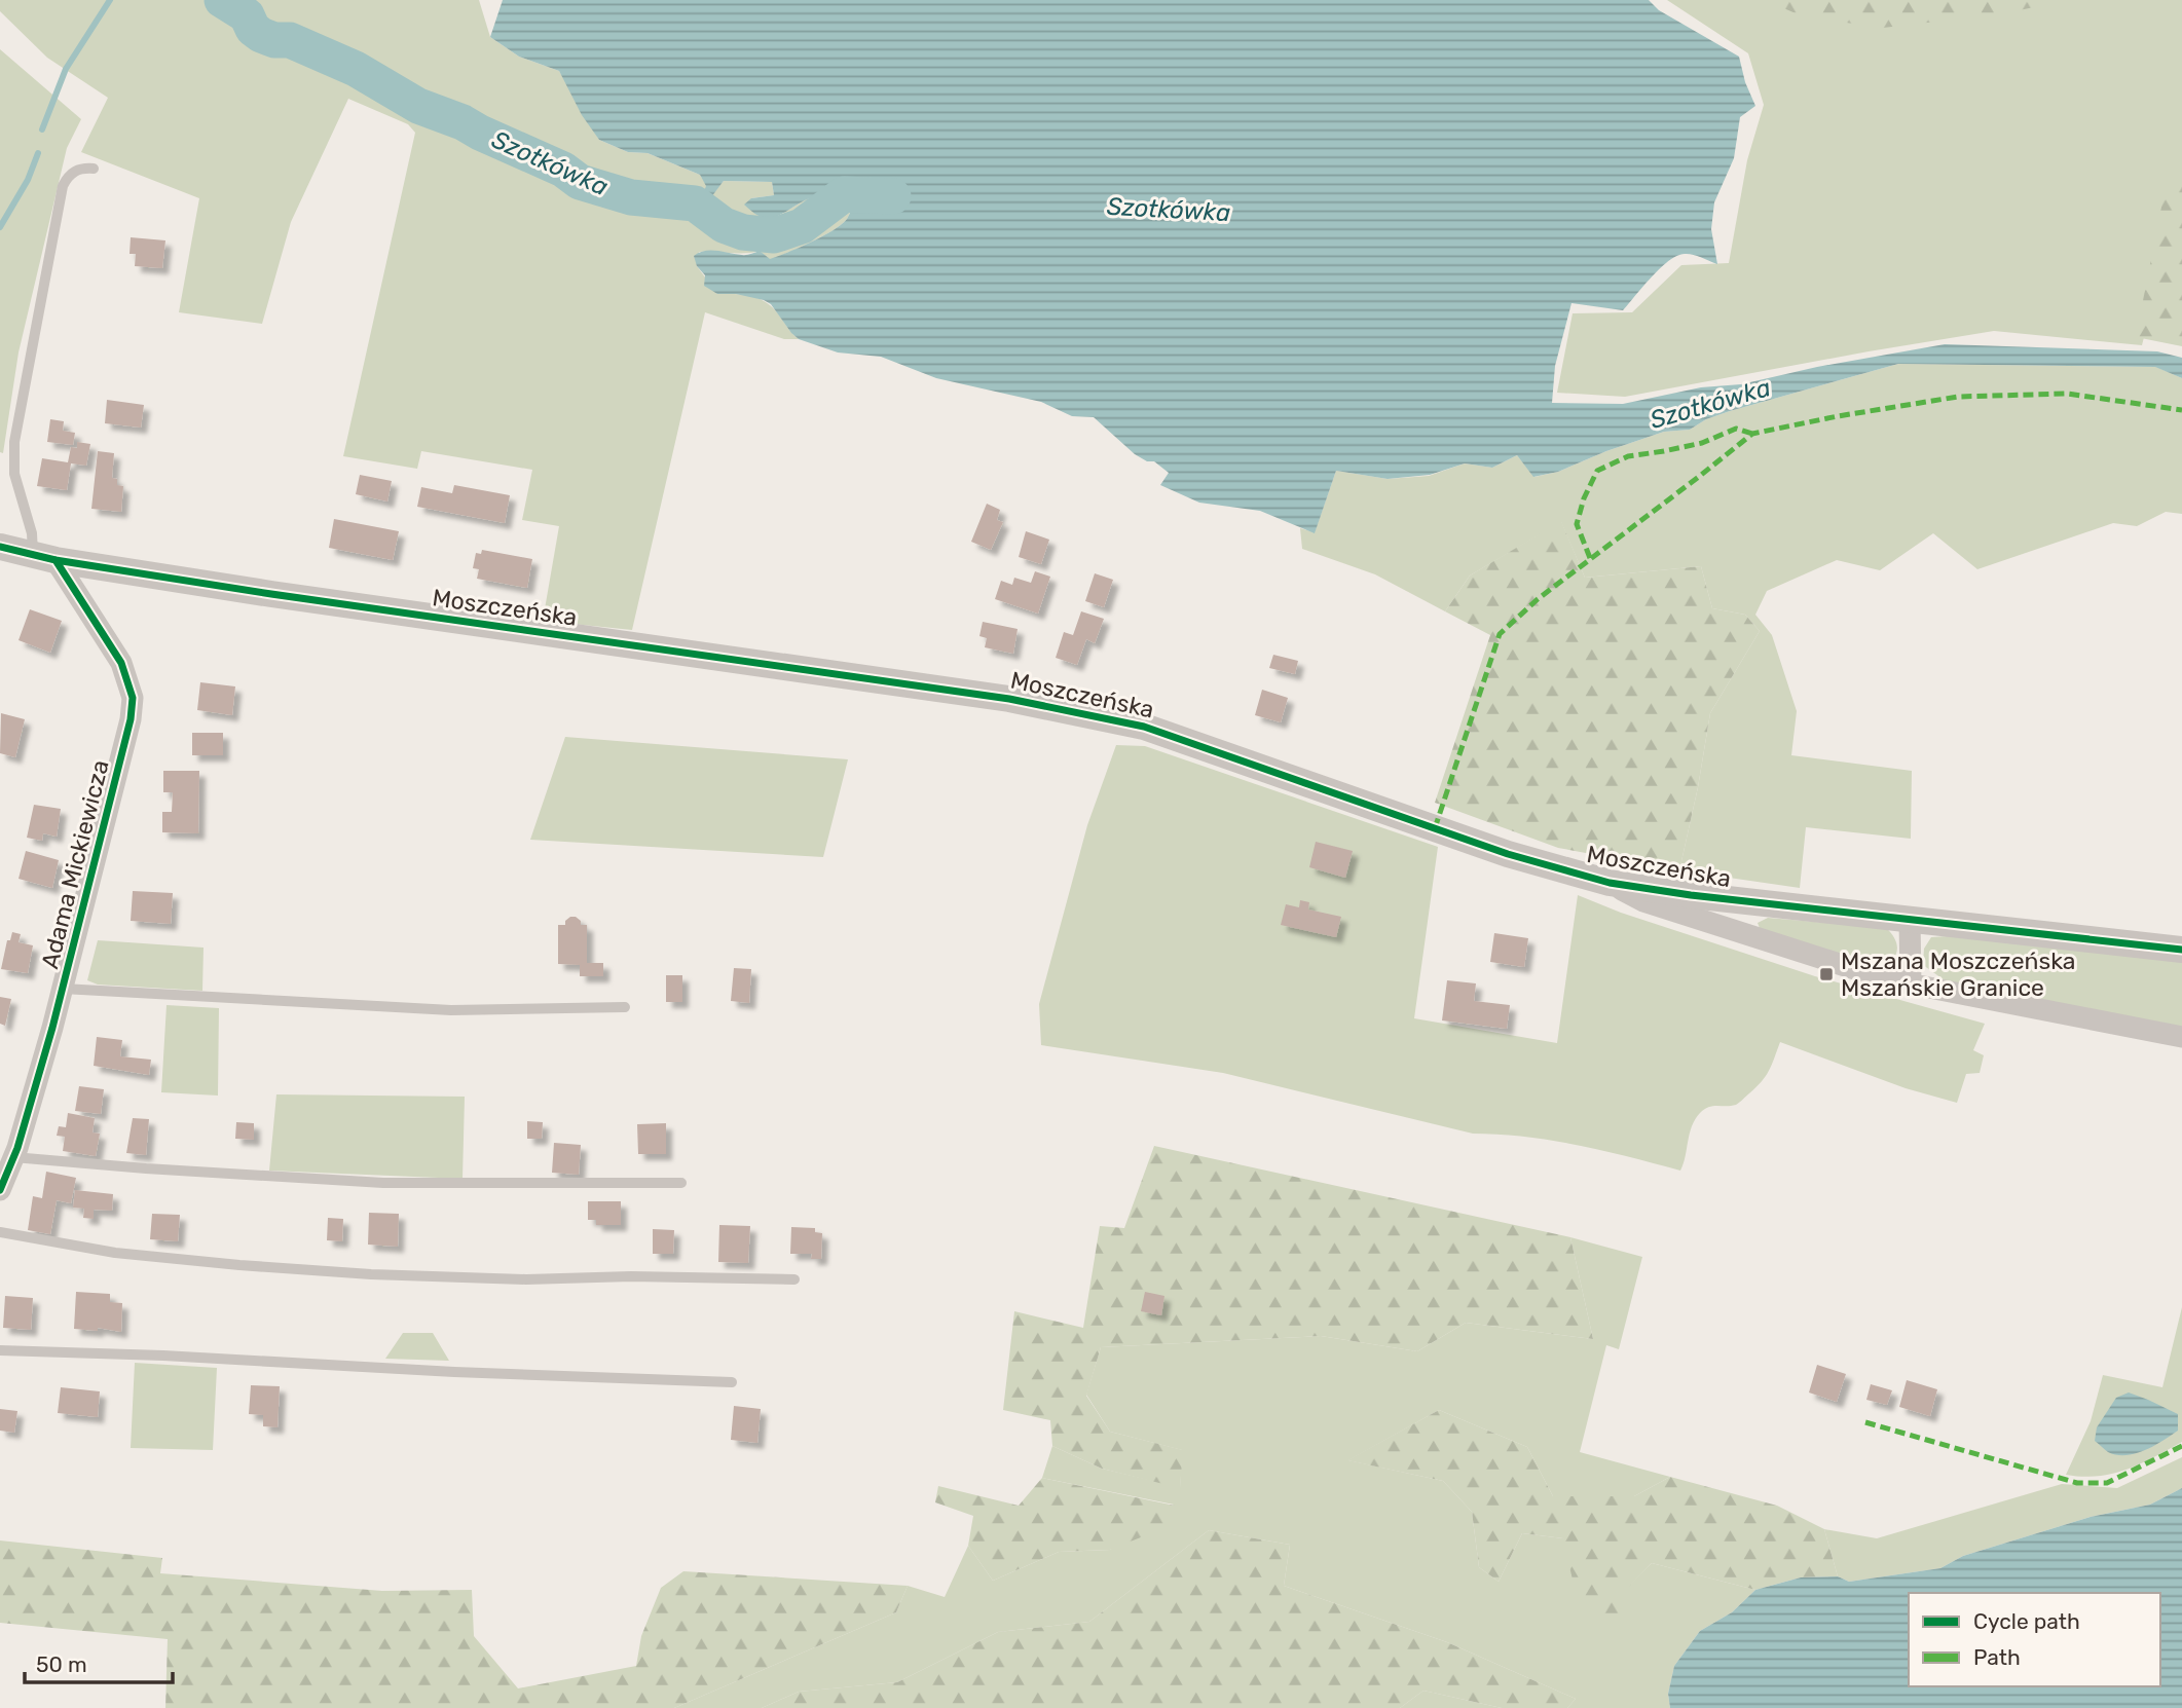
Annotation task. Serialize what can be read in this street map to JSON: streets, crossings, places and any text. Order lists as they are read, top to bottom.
{
  "streets": {
    "street": ["Moszczeńska", "Adama Mickiewicza"]
  },
  "crossings": [
    ["Moszczeńska", "Adama Mickiewicza"]
  ],
  "water": ["Szotkówka"],
  "places": {
    "transit": ["Mszana Moszczeńska Mszańskie Granice"]
  },
  "legend": ["Cycle path", "Path"],
  "scale_bar": "50 m"
}
